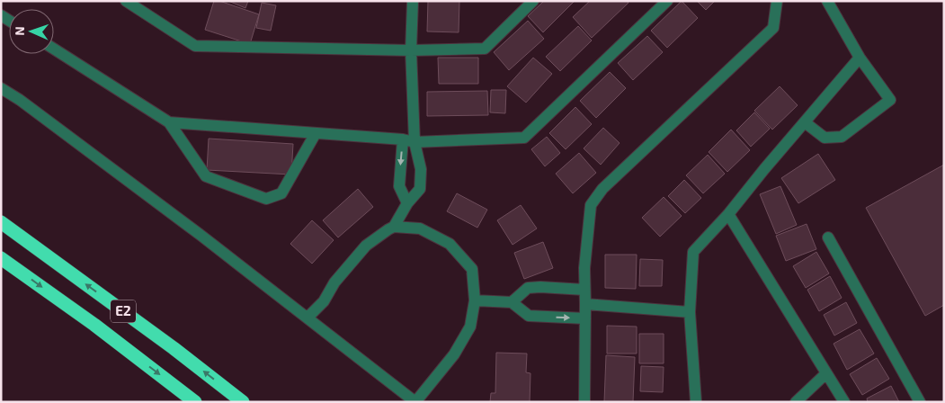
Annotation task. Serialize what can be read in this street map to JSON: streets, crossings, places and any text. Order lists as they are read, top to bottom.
{
  "streets": {
    "highway": ["E2"]
  },
  "north": "left"
}
